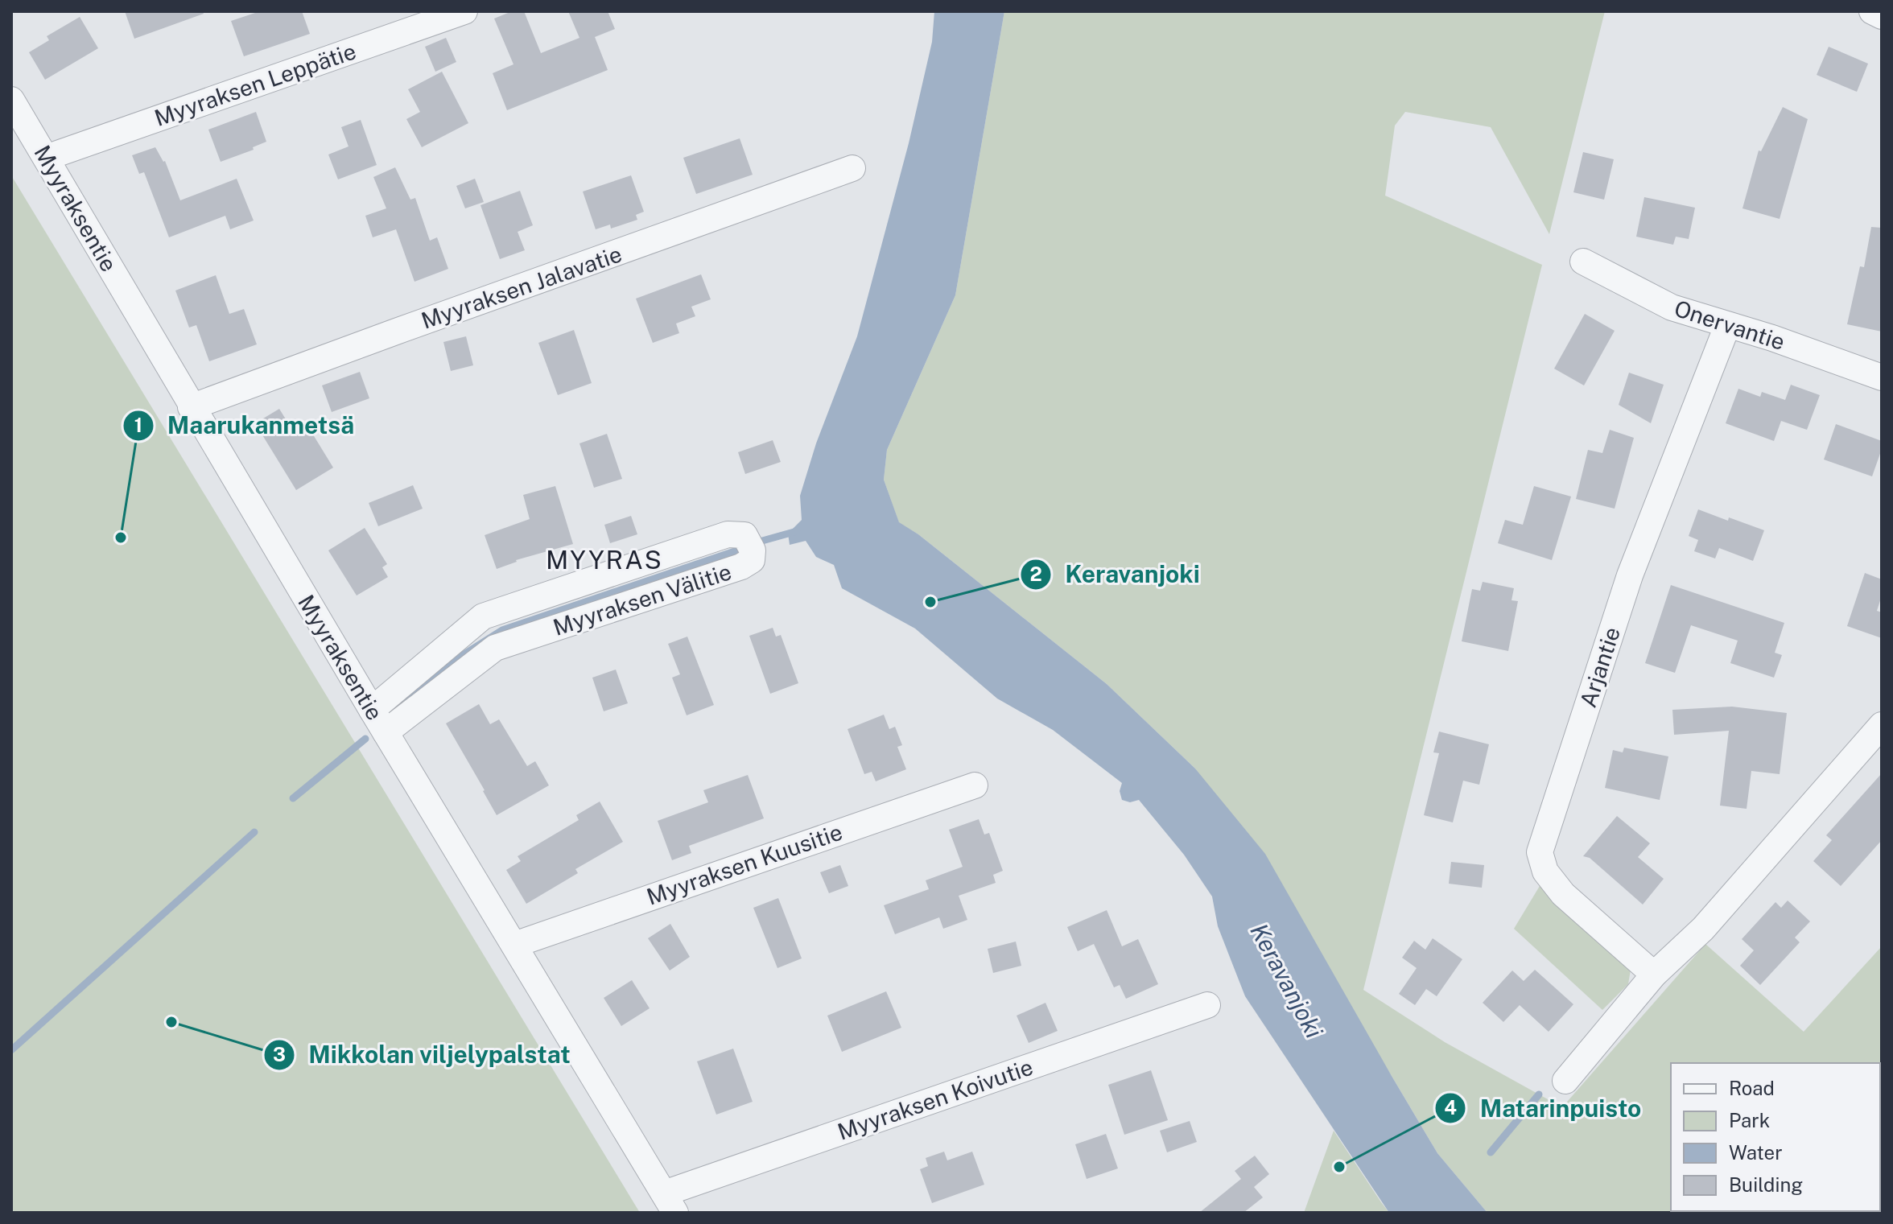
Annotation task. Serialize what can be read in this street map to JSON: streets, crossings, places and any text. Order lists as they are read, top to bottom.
{
  "streets": {
    "street": [
      "Myyraksen Leppätie",
      "Myyraksentie",
      "Myyraksen Jalavatie",
      "Onervantie",
      "Myyraksen Välitie",
      "Arjantie",
      "Myyraksen Kuusitie",
      "Myyraksen Koivutie"
    ]
  },
  "crossings": [
    ["Myyraksen Leppätie", "Myyraksentie"],
    ["Myyraksentie", "Myyraksen Jalavatie"],
    ["Myyraksentie", "Myyraksen Välitie"],
    ["Myyraksentie", "Myyraksen Kuusitie"],
    ["Myyraksentie", "Myyraksen Koivutie"],
    ["Onervantie", "Arjantie"]
  ],
  "districts": ["MYYRAS"],
  "water": ["Keravanjoki"],
  "places": [
    "Maarukanmetsä",
    "Keravanjoki",
    "Mikkolan viljelypalstat",
    "Matarinpuisto"
  ],
  "legend": [
    "Road",
    "Park",
    "Water",
    "Building"
  ]
}
